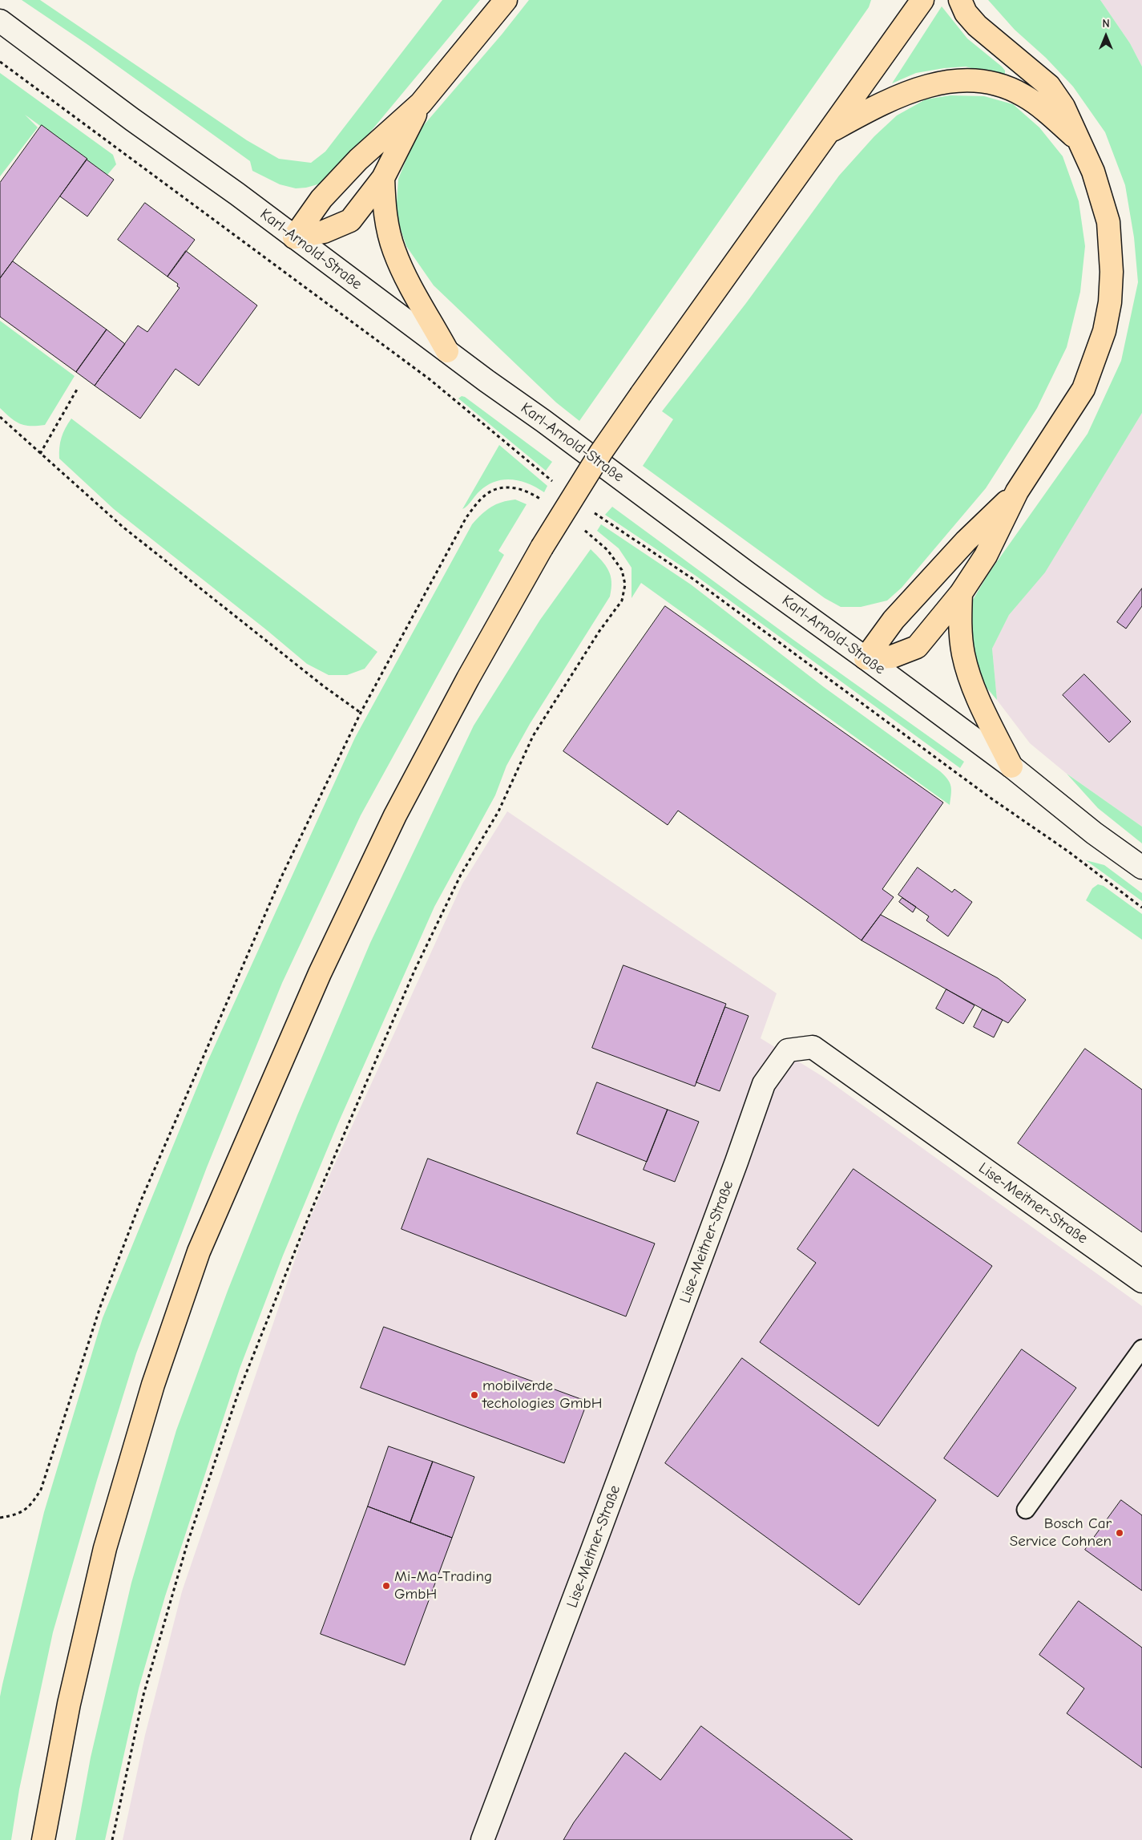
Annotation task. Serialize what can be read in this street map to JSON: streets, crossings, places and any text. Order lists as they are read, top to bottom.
{
  "streets": {
    "main road": ["Karl-Arnold-Straße", "Lise-Meitner-Straße"]
  },
  "places": ["mobilverde techologies GmbH", "Bosch Car Service Cohnen", "Mi-Ma-Trading GmbH"],
  "north": "top"
}
